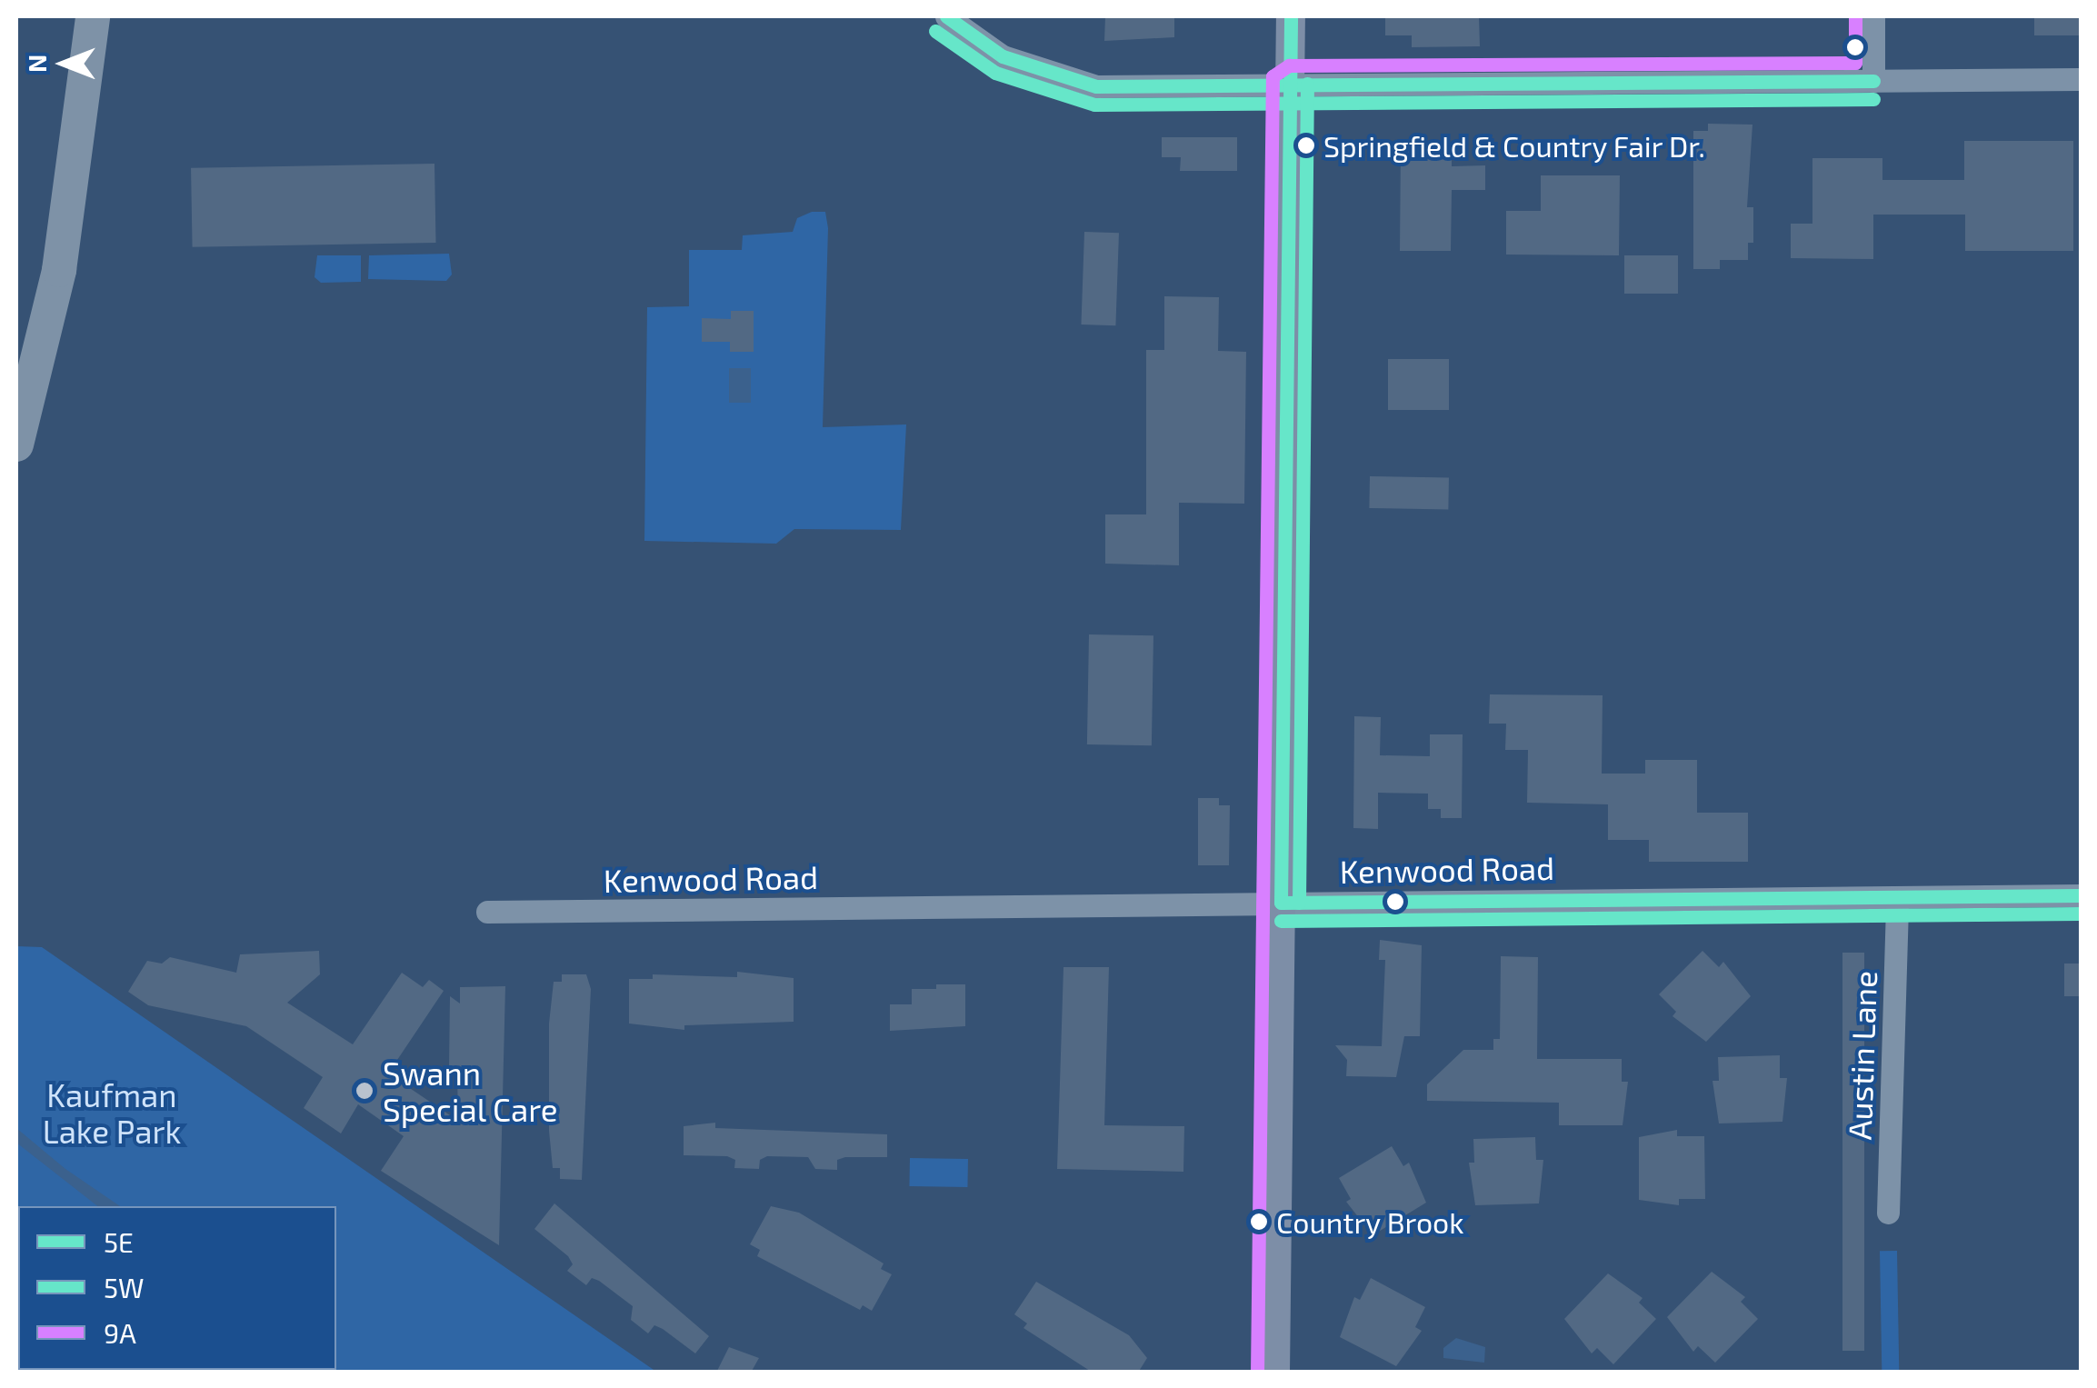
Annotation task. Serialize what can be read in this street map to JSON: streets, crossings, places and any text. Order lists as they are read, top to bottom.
{
  "streets": {
    "street": ["Kenwood Road", "Austin Lane"]
  },
  "crossings": [
    ["Kenwood Road", "Austin Lane"]
  ],
  "parks": ["Kaufman Lake Park"],
  "places": ["Springfield & Country Fair Dr.", "Swann Special Care", "Country Brook"],
  "lines": ["transit line 5E", "transit line 9A", "transit line 5W"],
  "legend": ["5E", "5W", "9A"],
  "north": "left"
}
